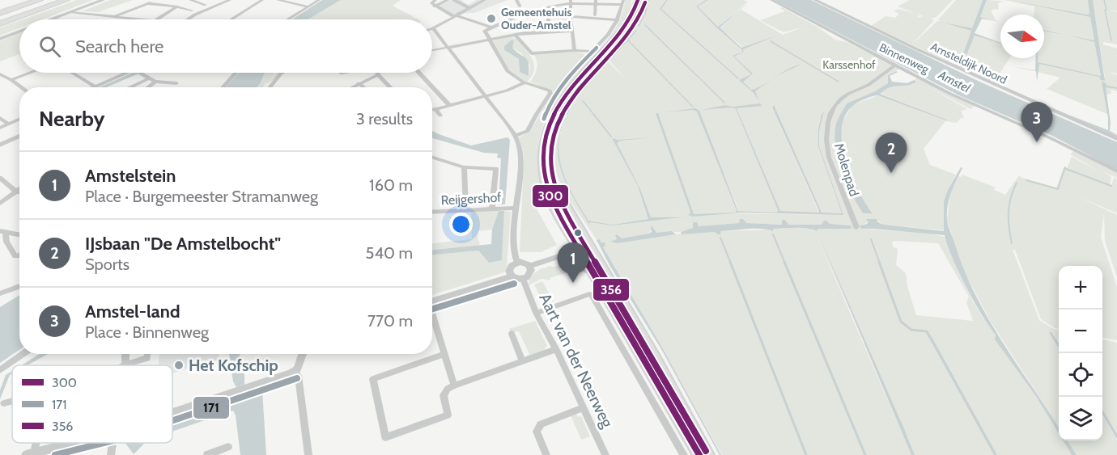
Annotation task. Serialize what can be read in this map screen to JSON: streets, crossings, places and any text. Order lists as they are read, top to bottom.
{
  "streets": {
    "street": [
      "Binnenweg",
      "Amsteldijk Noord",
      "Molenpad",
      "Reijgershof",
      "Aart van der Neerweg"
    ]
  },
  "crossings": [
    ["Binnenweg", "Molenpad"]
  ],
  "water": ["Amstel"],
  "parks": ["Karssenhof"],
  "places": ["Gemeentehuis Ouder-Amstel", "Het Kofschip"],
  "lines": ["transit line 300", "transit line 356", "transit line 171"],
  "legend": ["300", "171", "356"],
  "north": "right",
  "page": {
    "search": "Search here",
    "heading": ["Nearby", "3 results"],
    "pins": ["3", "2", "1"],
    "list": [
      {
        "mark": "1",
        "name": "Amstelstein",
        "note": "Place · Burgemeester Stramanweg",
        "value": "160 m"
      },
      {
        "mark": "2",
        "name": "IJsbaan \"De Amstelbocht\"",
        "note": "Sports",
        "value": "540 m"
      },
      {
        "mark": "3",
        "name": "Amstel-land",
        "note": "Place · Binnenweg",
        "value": "770 m"
      }
    ],
    "map_buttons": ["+", "−"]
  }
}
